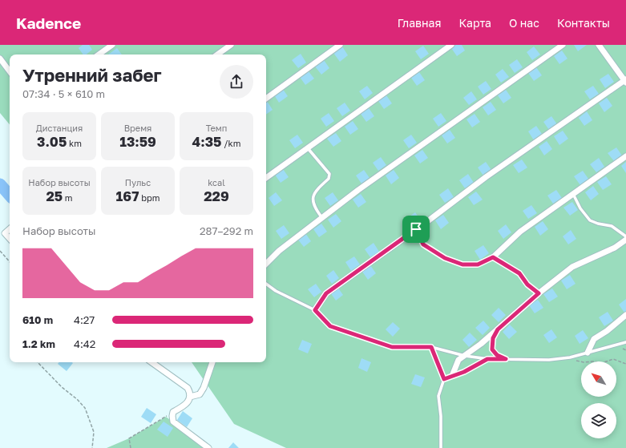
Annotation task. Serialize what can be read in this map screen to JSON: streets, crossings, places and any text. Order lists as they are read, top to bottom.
{
  "north": "top left",
  "page": {
    "header": "Kadence",
    "nav": [
      "Главная",
      "Карта",
      "О нас",
      "Контакты"
    ],
    "heading": ["Утренний забег", "07:34 · 5 × 610 m"],
    "stats": [
      ["Дистанция", "3.05 km"],
      ["Время", "13:59"],
      ["Темп", "4:35 /km"],
      ["Набор высоты", "25 m"],
      ["Пульс", "167 bpm"],
      ["kcal", "229"]
    ],
    "chart": ["Набор высоты", "287–292 m"],
    "list": [
      {
        "name": "610 m",
        "note": "4:27"
      },
      {
        "name": "1.2 km",
        "note": "4:42"
      }
    ]
  }
}
